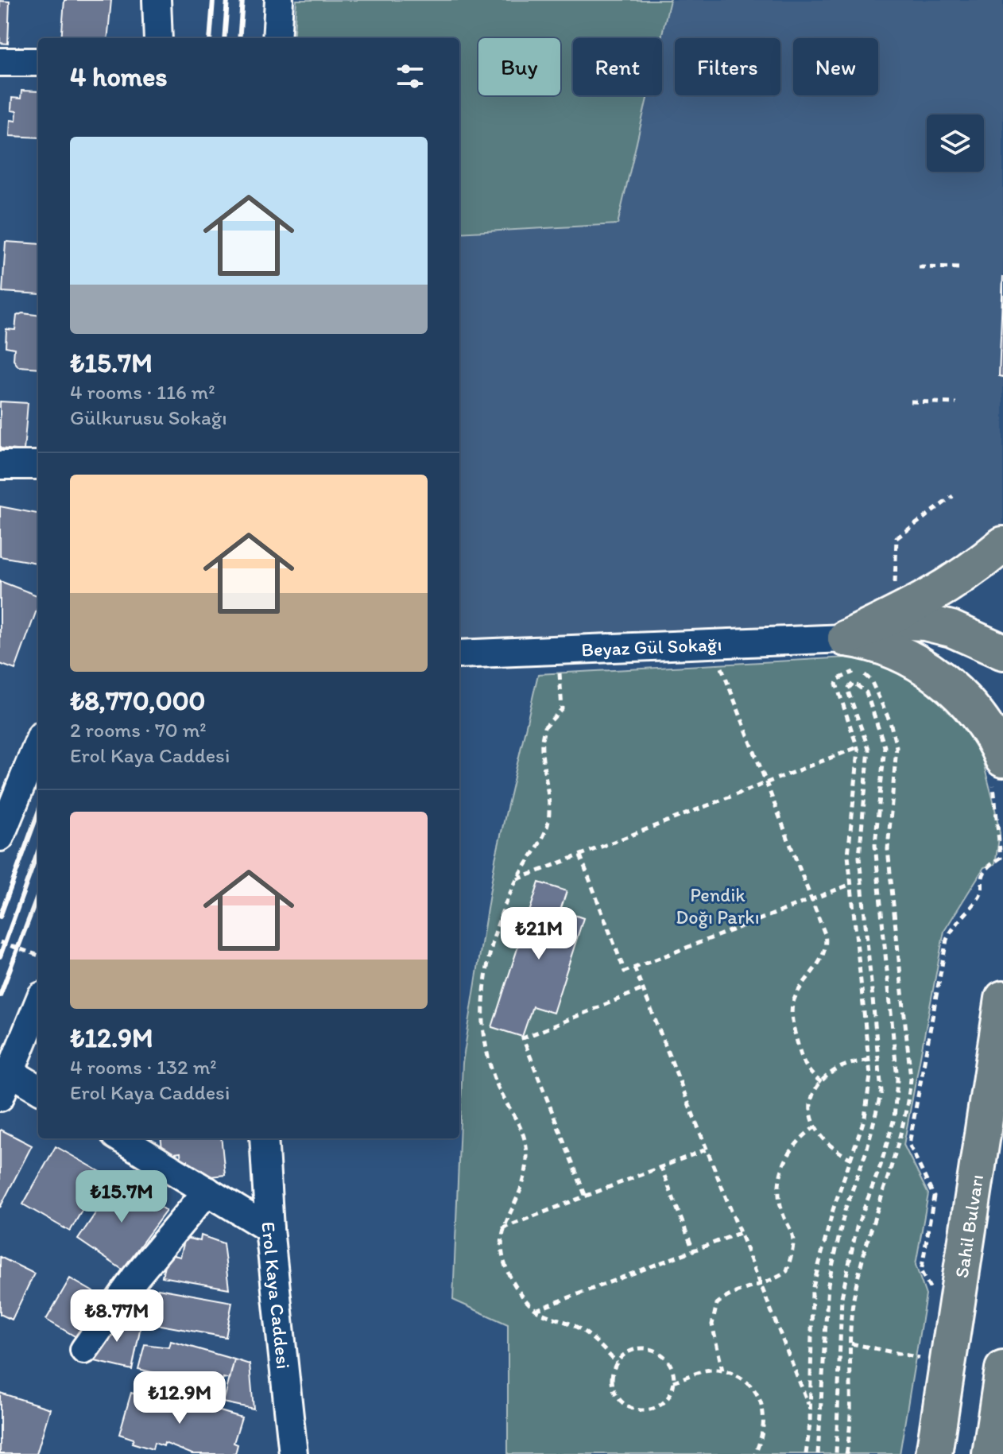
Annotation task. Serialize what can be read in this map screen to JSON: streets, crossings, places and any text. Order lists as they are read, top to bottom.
{
  "streets": {
    "highway": ["Sahil Bulvarı"],
    "street": ["Beyaz Gül Sokağı", "Erol Kaya Caddesi"]
  },
  "parks": ["Pendik Doğı Parkı"],
  "page": {
    "chip": [
      "Buy",
      "Rent",
      "Filters",
      "New"
    ],
    "heading": "4 homes",
    "list": [
      {
        "name": "₺15.7M",
        "note": "4 rooms · 116 m² · Gülkurusu Sokağı"
      },
      {
        "name": "₺8,770,000",
        "note": "2 rooms · 70 m² · Erol Kaya Caddesi"
      },
      {
        "name": "₺12.9M",
        "note": "4 rooms · 132 m² · Erol Kaya Caddesi"
      }
    ],
    "price": [
      "₺21M",
      "₺15.7M",
      "₺8.77M",
      "₺12.9M"
    ]
  }
}
